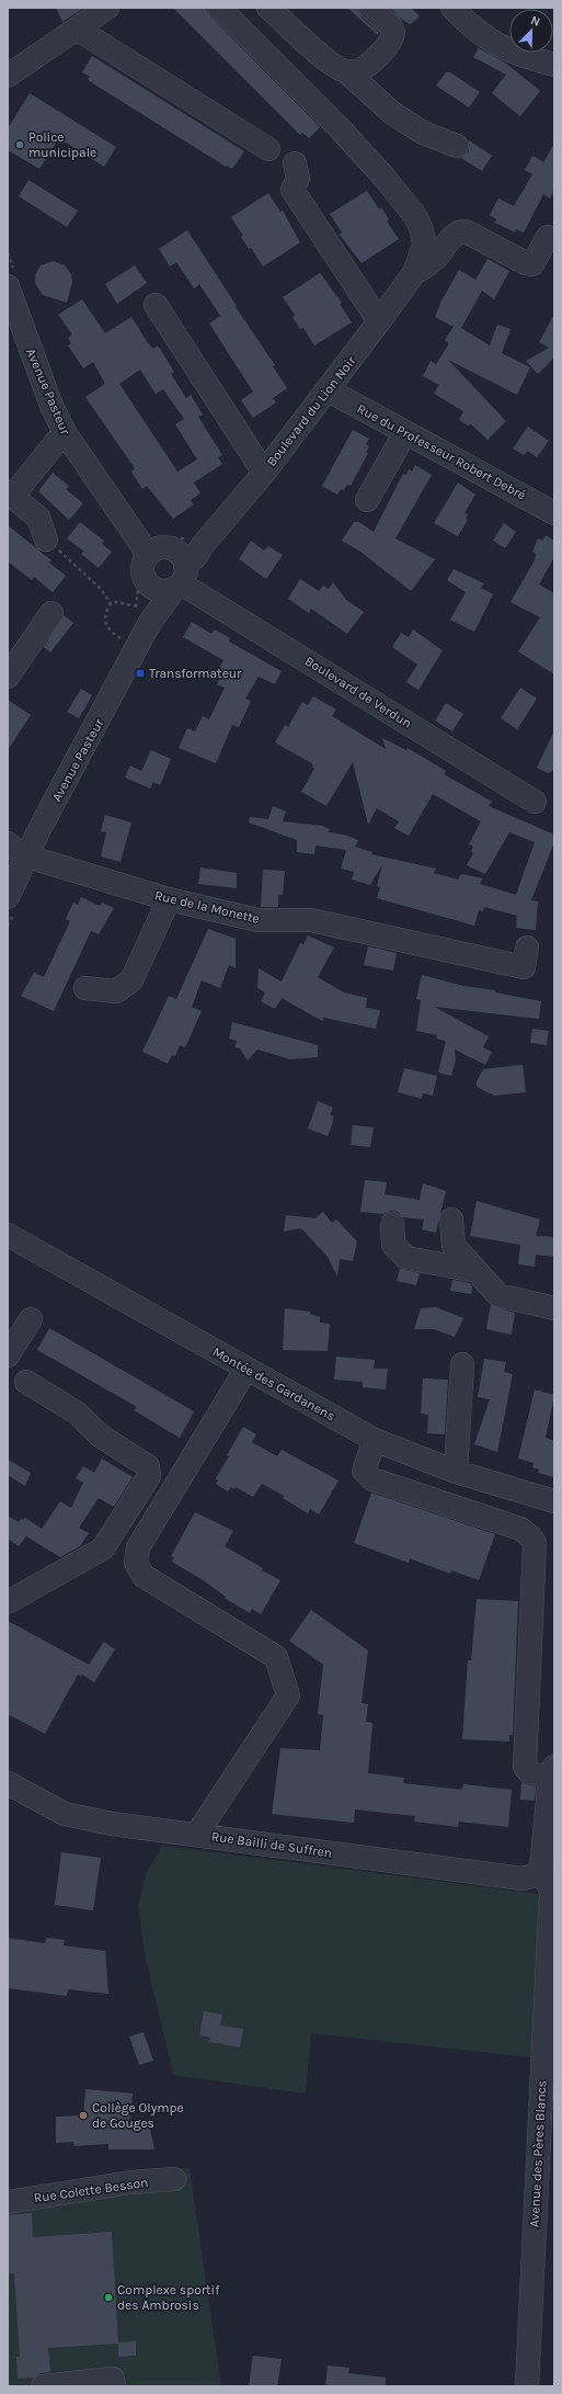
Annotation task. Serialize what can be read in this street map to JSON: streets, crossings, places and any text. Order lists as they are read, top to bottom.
{
  "streets": {
    "street": [
      "Avenue Pasteur",
      "Boulevard du Lion Noir",
      "Rue du Professeur Robert Debré",
      "Boulevard de Verdun",
      "Rue de la Monette",
      "Montée des Gardanens",
      "Rue Bailli de Suffren",
      "Avenue des Pères Blancs",
      "Rue Colette Besson"
    ]
  },
  "crossings": [
    ["Avenue Pasteur", "Boulevard du Lion Noir"],
    ["Avenue Pasteur", "Boulevard de Verdun"],
    ["Avenue Pasteur", "Rue de la Monette"],
    ["Boulevard du Lion Noir", "Rue du Professeur Robert Debré"],
    ["Boulevard du Lion Noir", "Boulevard de Verdun"],
    ["Rue Bailli de Suffren", "Avenue des Pères Blancs"]
  ],
  "places": {
    "other": ["Police municipale", "Collège Olympe de Gouges", "Complexe sportif des Ambrosis"],
    "transit": ["Transformateur"]
  },
  "north": "top right"
}
